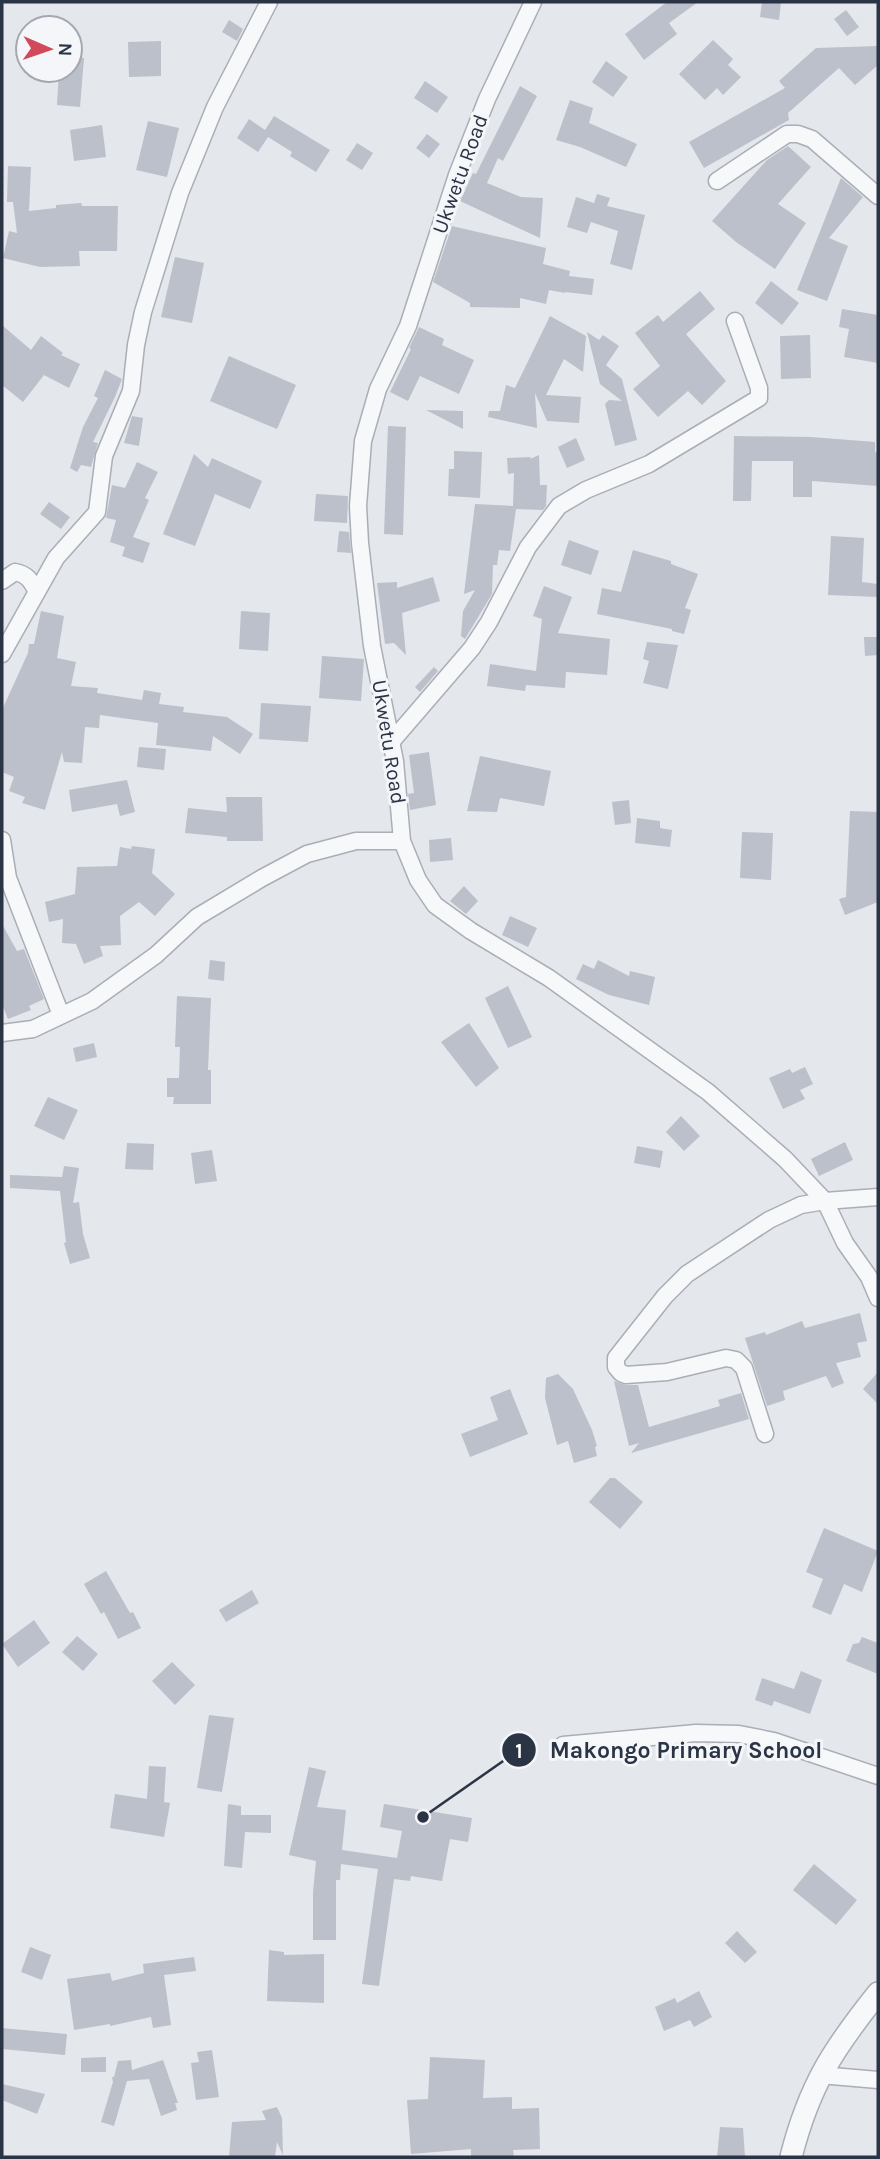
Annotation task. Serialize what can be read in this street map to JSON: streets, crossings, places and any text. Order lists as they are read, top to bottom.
{
  "streets": {
    "street": ["Ukwetu Road"]
  },
  "places": ["Makongo Primary School"],
  "north": "right"
}
